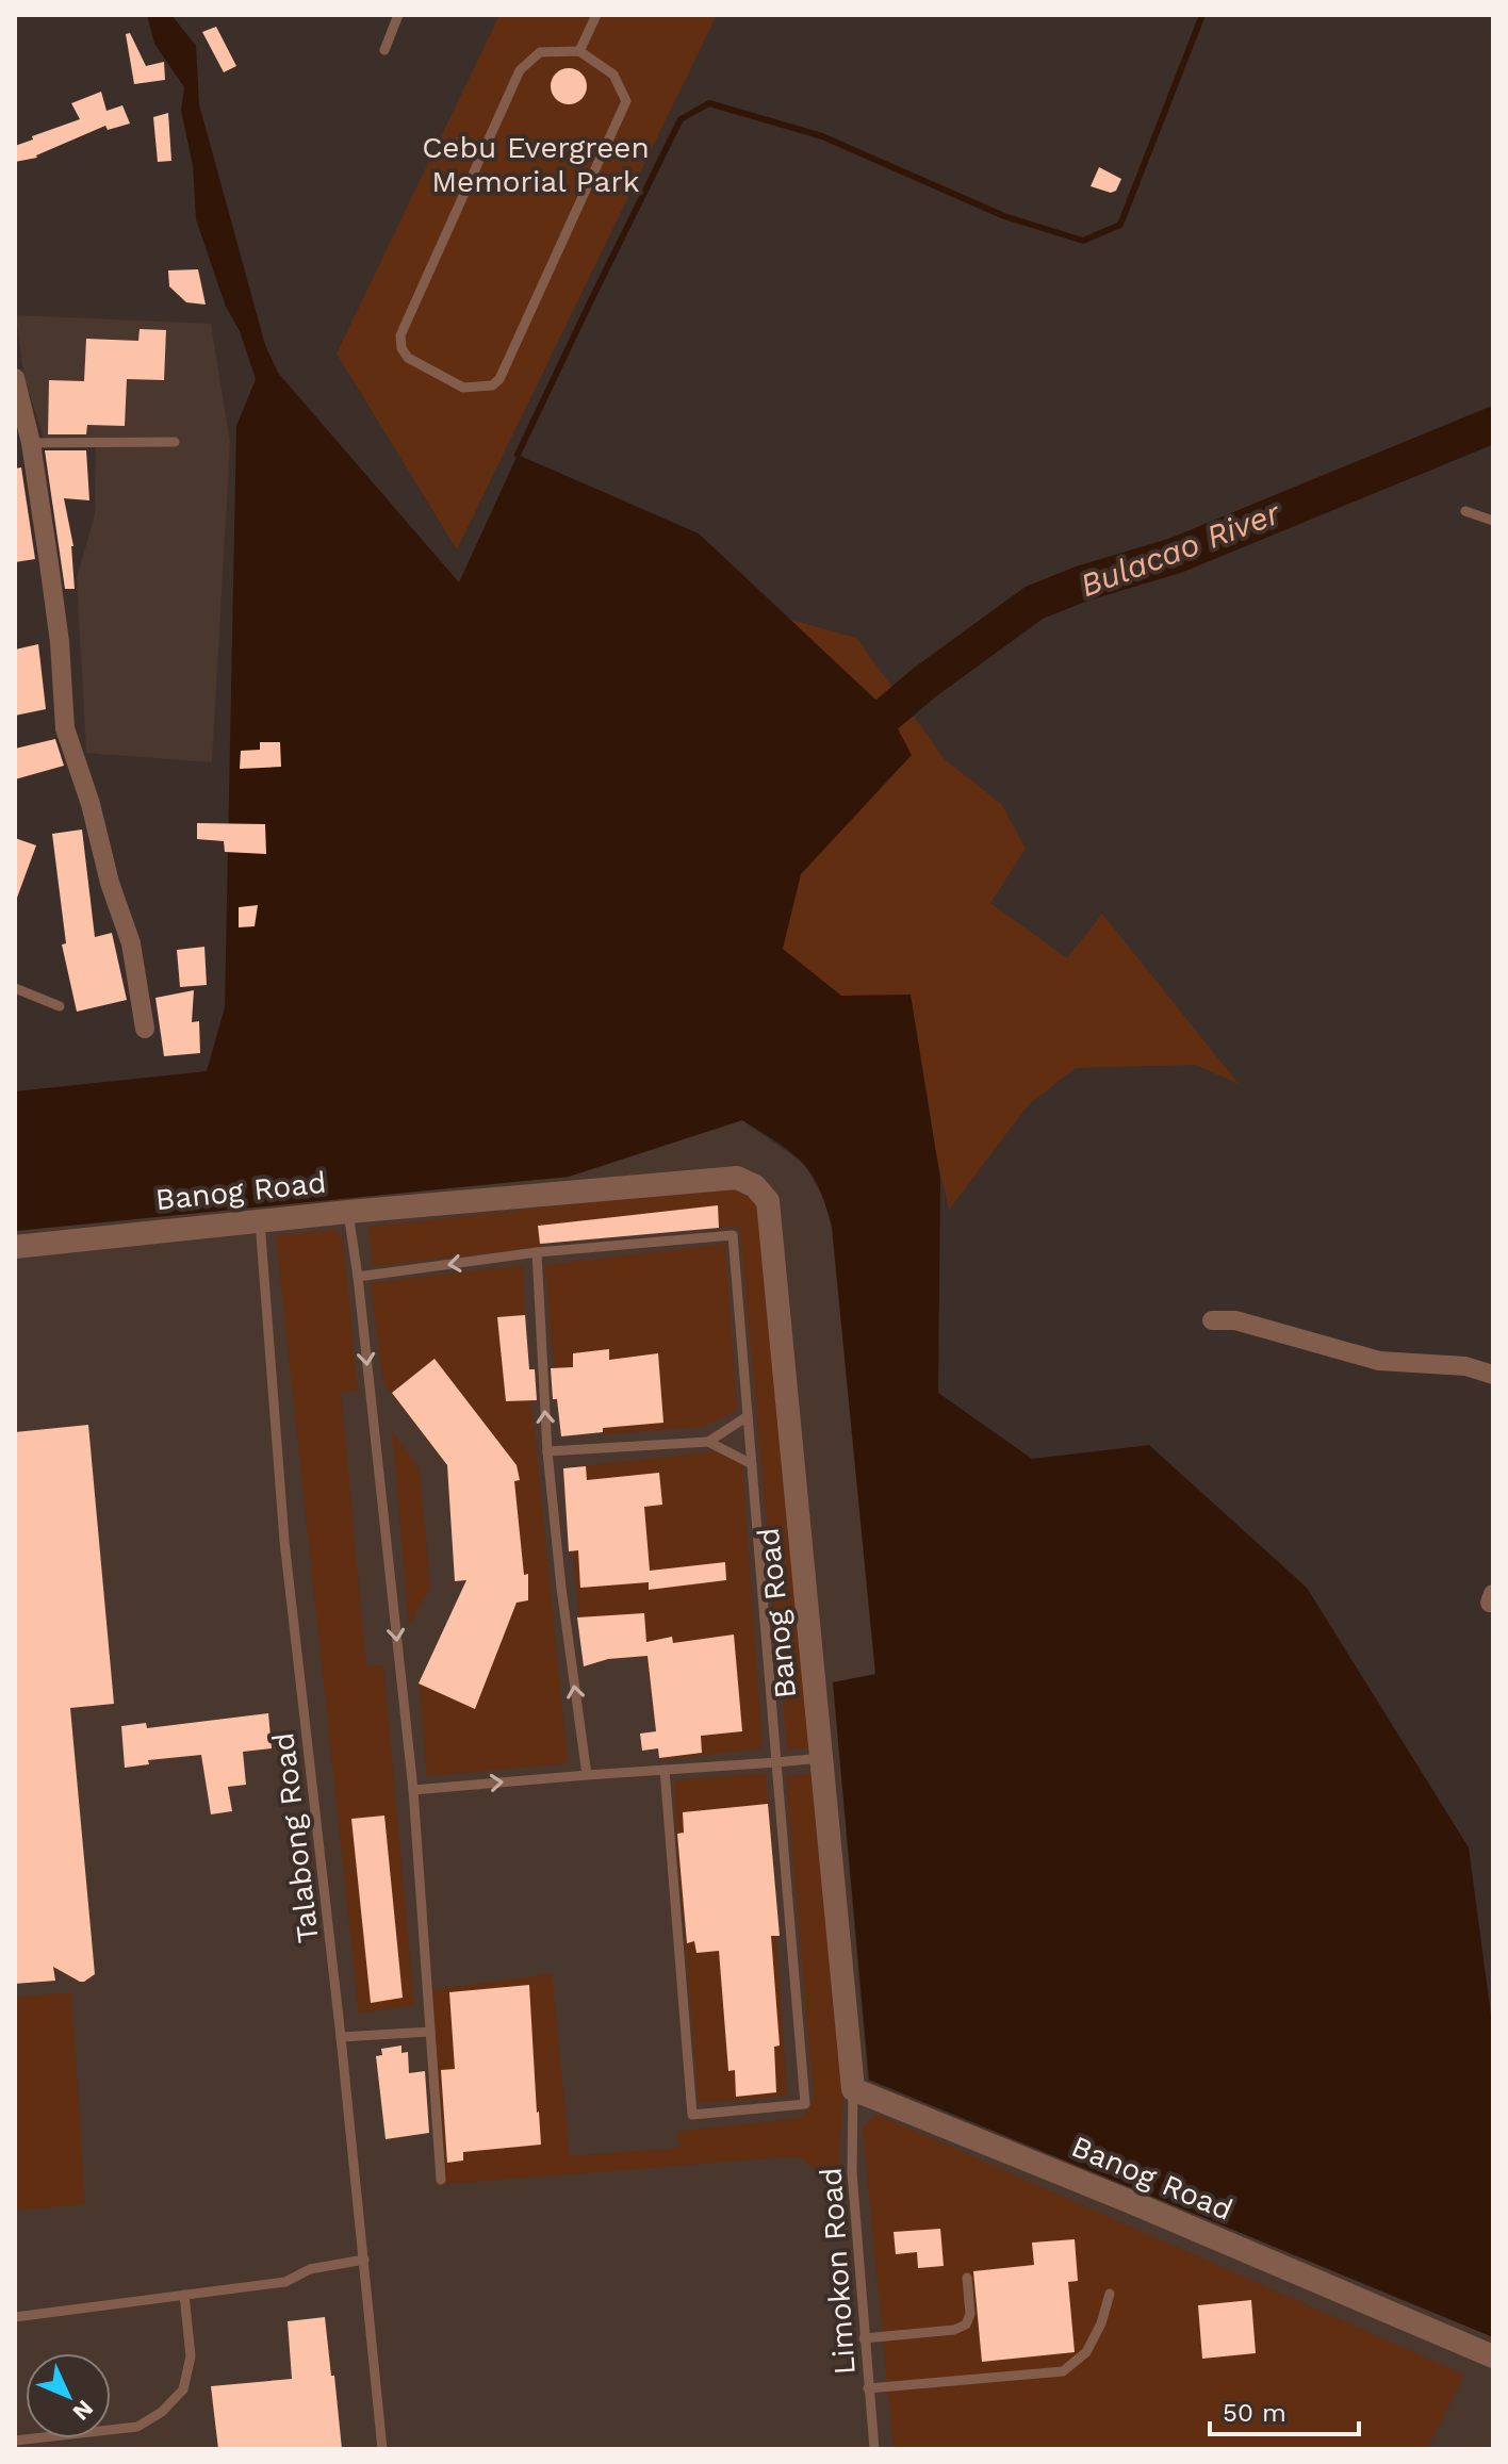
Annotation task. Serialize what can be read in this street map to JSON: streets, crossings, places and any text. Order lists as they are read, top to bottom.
{
  "streets": {
    "street": ["Banog Road"],
    "lane": ["Talabong Road", "Limokon Road"]
  },
  "crossings": [
    ["Banog Road", "Talabong Road"],
    ["Banog Road", "Limokon Road"]
  ],
  "water": ["Bulacao River"],
  "parks": ["Cebu Evergreen Memorial Park"],
  "scale_bar": "50 m",
  "north": "bottom right"
}
